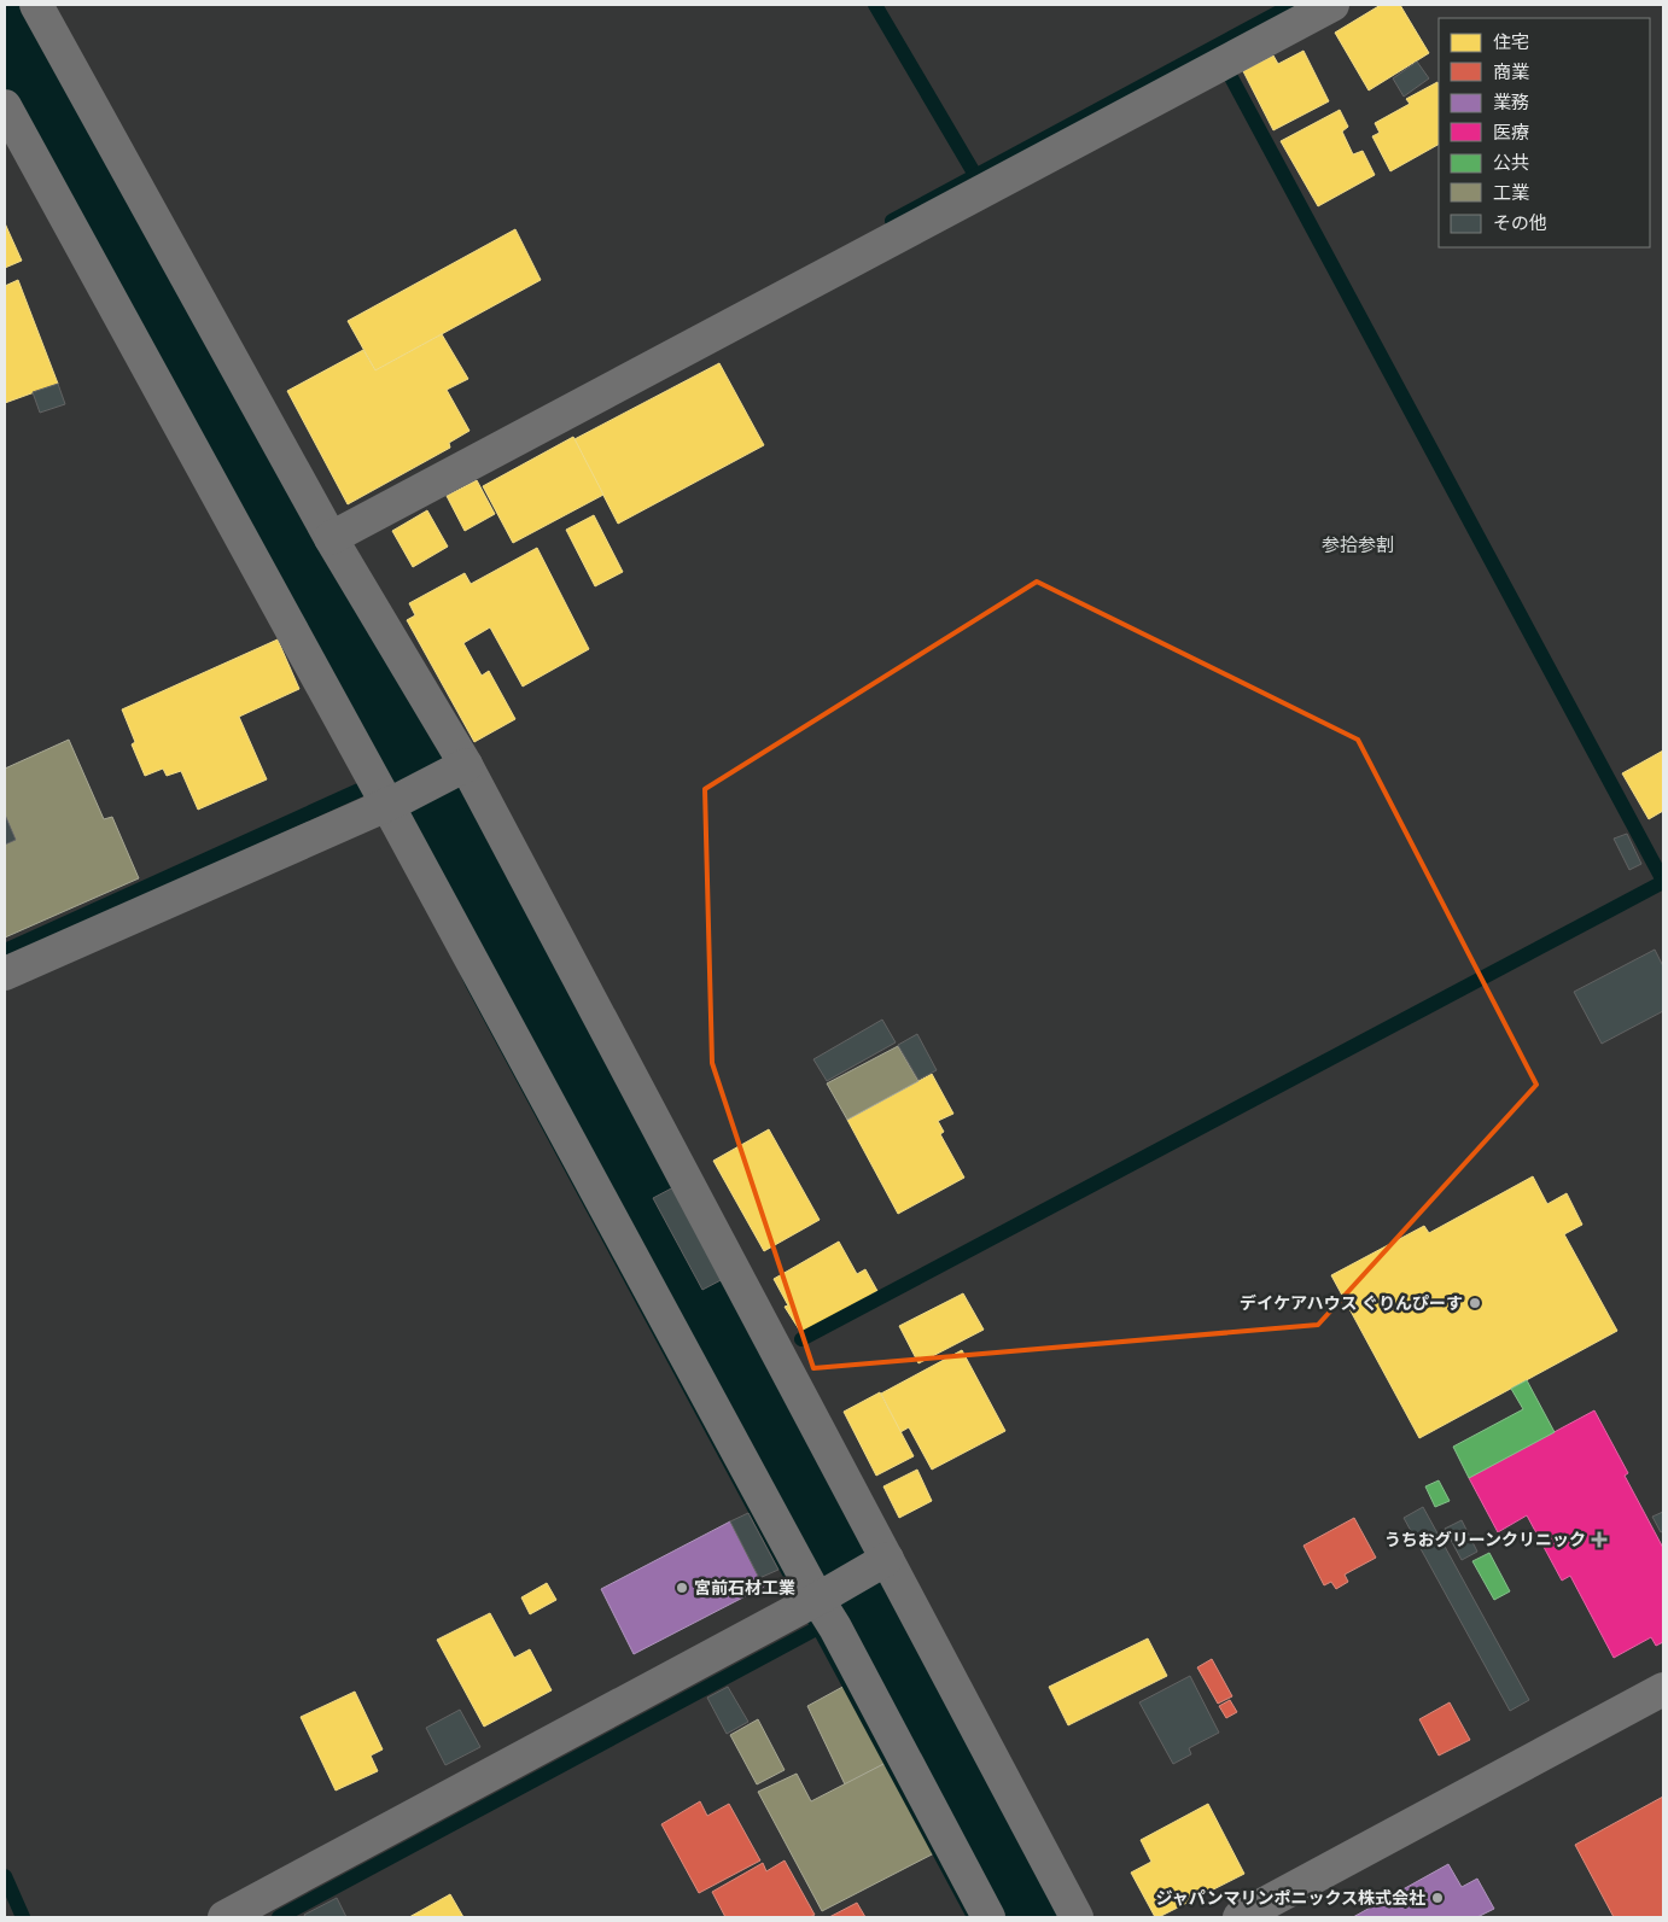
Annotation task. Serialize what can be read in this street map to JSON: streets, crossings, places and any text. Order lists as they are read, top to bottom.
{
  "districts": ["参拾参割"],
  "places": {
    "other": ["デイケアハウス ぐりんぴーす", "宮前石材工業", "ジャパンマリンポニックス株式会社"],
    "health": ["うちおグリーンクリニック"]
  },
  "legend": [
    "住宅",
    "商業",
    "業務",
    "医療",
    "公共",
    "工業",
    "その他"
  ]
}
